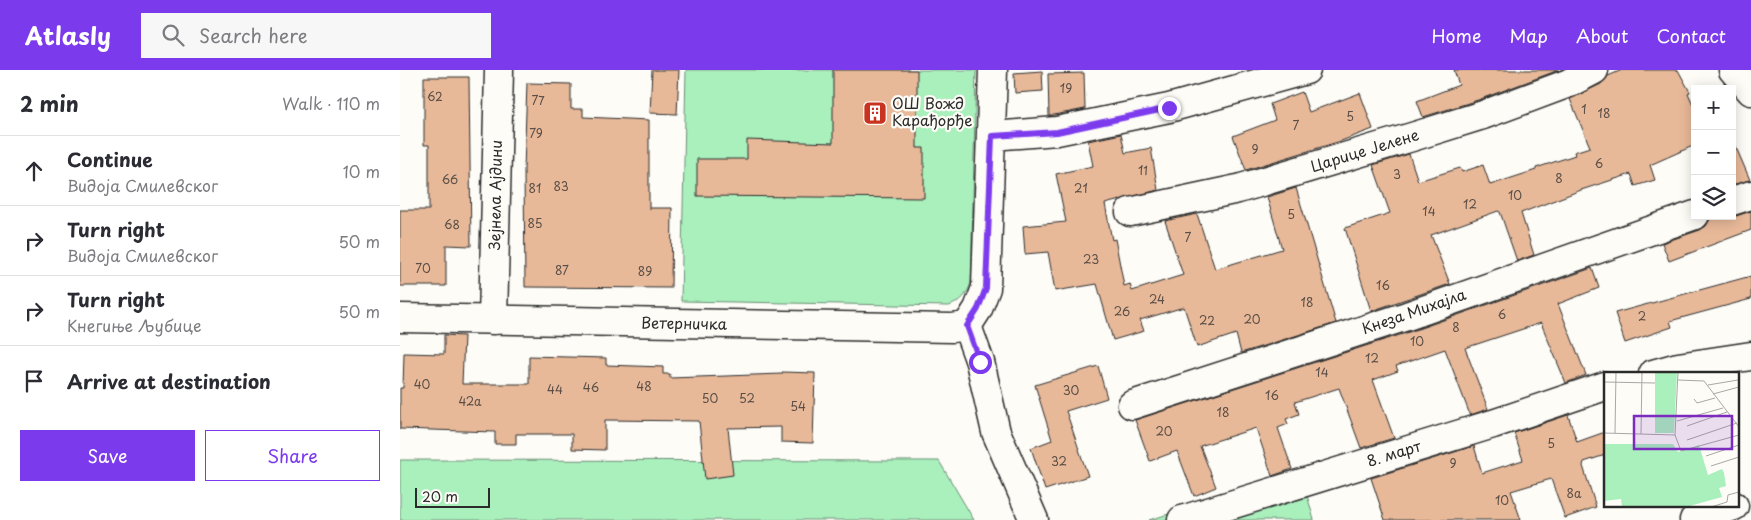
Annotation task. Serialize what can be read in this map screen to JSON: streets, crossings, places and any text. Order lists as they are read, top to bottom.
{
  "streets": {
    "street": [
      "Царице Јелене",
      "Зејнела Ајдини",
      "Кнеза Михајла",
      "Ветерничка",
      "8. март"
    ]
  },
  "crossings": [
    ["Зејнела Ајдини", "Ветерничка"]
  ],
  "places": {
    "building": ["ОШ Вожд Карађорђе"]
  },
  "house_numbers": [
    "19",
    "62",
    "77",
    "1",
    "18",
    "5",
    "7",
    "79",
    "9",
    "6",
    "11",
    "3",
    "8",
    "66",
    "83",
    "81",
    "21",
    "10",
    "12",
    "14",
    "5",
    "85",
    "68",
    "7",
    "23",
    "70",
    "87",
    "89",
    "16",
    "24",
    "18",
    "26",
    "6",
    "2",
    "20",
    "22",
    "8",
    "10",
    "12",
    "14",
    "40",
    "48",
    "46",
    "44",
    "30",
    "16",
    "50",
    "52",
    "42a",
    "54",
    "18",
    "20",
    "5",
    "32",
    "9",
    "8a",
    "10"
  ],
  "scale_bar": "20 m",
  "page": {
    "header": "Atlasly",
    "search": "Search here",
    "nav": [
      "Home",
      "Map",
      "About",
      "Contact"
    ],
    "heading": ["2 min", "Walk · 110 m"],
    "map_buttons": ["+", "−"],
    "list": [
      ["Continue", "Видоја Смилевског", "10 m"],
      ["Turn right", "Видоја Смилевског", "50 m"],
      ["Turn right", "Кнегиње Љубице", "50 m"],
      "Arrive at destination"
    ],
    "buttons": ["Save", "Share"],
    "scale": "20 m"
  }
}
